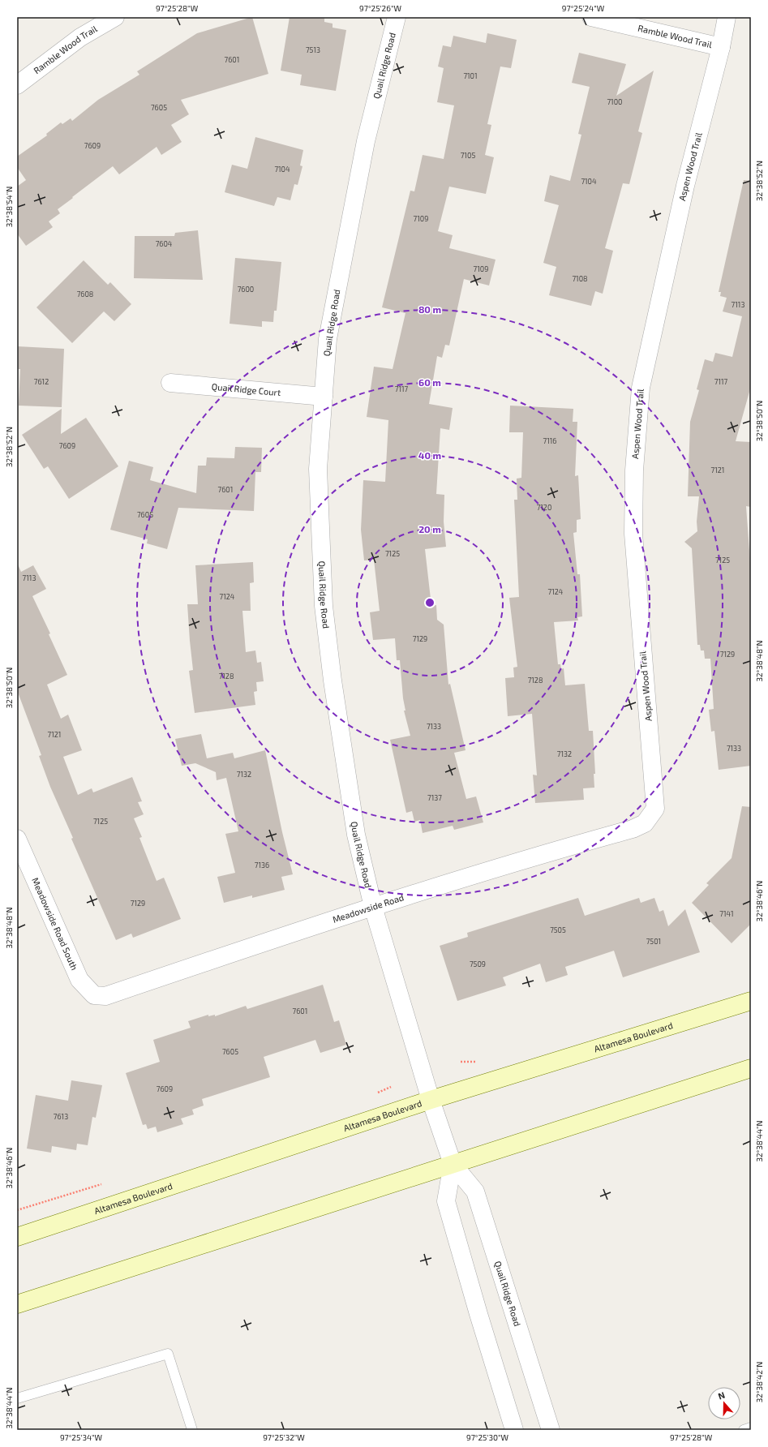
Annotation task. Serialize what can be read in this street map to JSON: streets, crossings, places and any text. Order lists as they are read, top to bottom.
{
  "streets": {
    "main road": ["Altamesa Boulevard"],
    "street": [
      "Ramble Wood Trail",
      "Quail Ridge Road",
      "Aspen Wood Trail",
      "Quail Ridge Court",
      "Meadowside Road",
      "Meadowside Road South"
    ]
  },
  "crossings": [
    ["Ramble Wood Trail", "Aspen Wood Trail"],
    ["Quail Ridge Road", "Quail Ridge Court"],
    ["Quail Ridge Road", "Meadowside Road"],
    ["Quail Ridge Road", "Altamesa Boulevard"],
    ["Aspen Wood Trail", "Meadowside Road"],
    ["Meadowside Road", "Meadowside Road South"]
  ],
  "house_numbers": [
    "7513",
    "7601",
    "7101",
    "7100",
    "7605",
    "7609",
    "7105",
    "7104",
    "7104",
    "7109",
    "7604",
    "7109",
    "7108",
    "7600",
    "7608",
    "7113",
    "7612",
    "7117",
    "7117",
    "7116",
    "7609",
    "7121",
    "7601",
    "7120",
    "7605",
    "7125",
    "7125",
    "7113",
    "7124",
    "7124",
    "7129",
    "7129",
    "7128",
    "7128",
    "7133",
    "7121",
    "7133",
    "7132",
    "7132",
    "7137",
    "7125",
    "7136",
    "7129",
    "7141",
    "7505",
    "7501",
    "7509",
    "7601",
    "7605",
    "7609",
    "7613"
  ],
  "north": "top",
  "coordinates": [
    "97°25'28\"W",
    "97°25'26\"W",
    "97°25'24\"W",
    "32°38'52\"N",
    "32°38'54\"N",
    "32°38'50\"N",
    "32°38'48\"N",
    "32°38'46\"N",
    "32°38'44\"N",
    "32°38'42\"N",
    "97°25'34\"W",
    "97°25'32\"W",
    "97°25'30\"W"
  ],
  "rings": [
    "80 m",
    "60 m",
    "40 m",
    "20 m"
  ]
}
